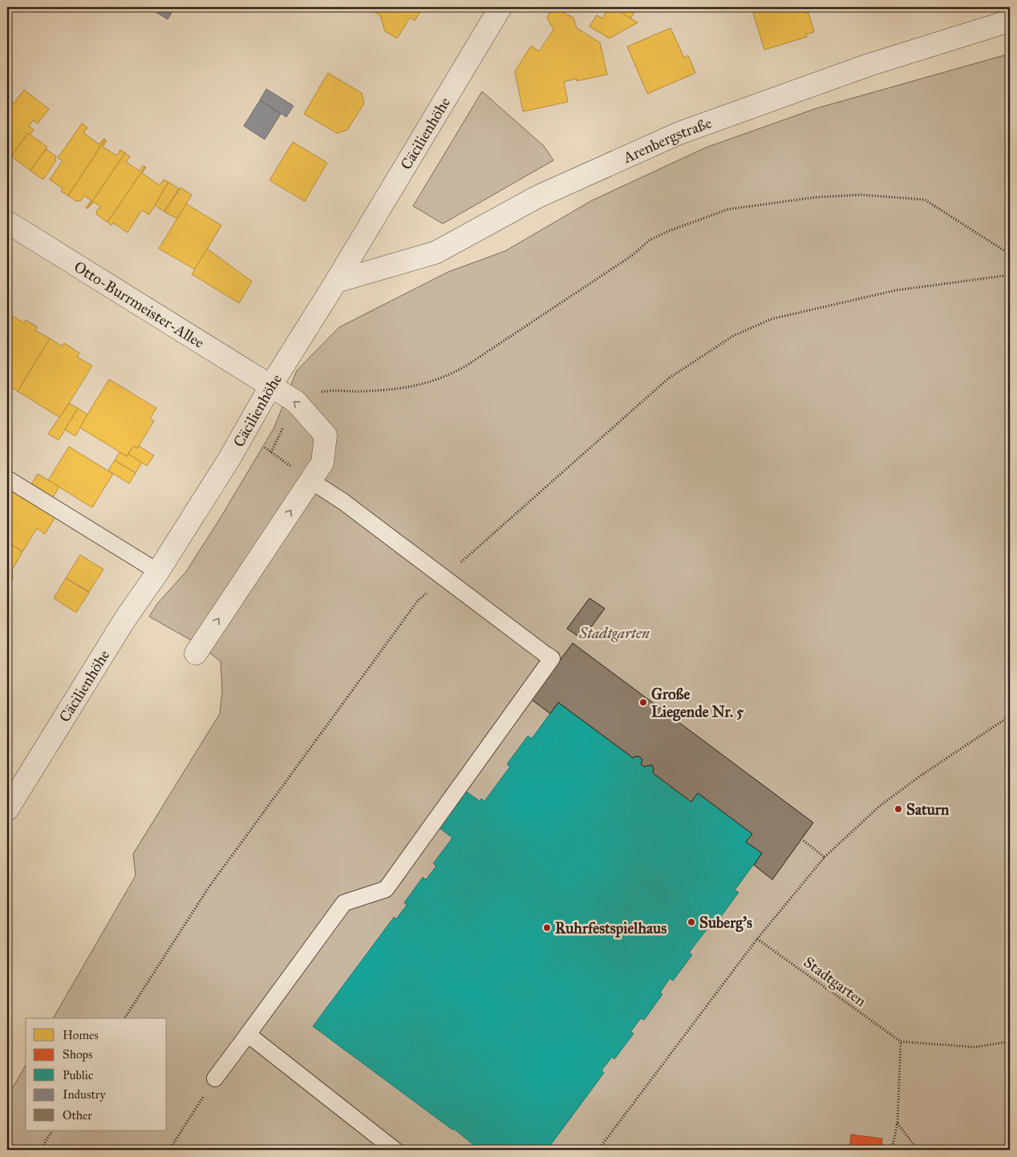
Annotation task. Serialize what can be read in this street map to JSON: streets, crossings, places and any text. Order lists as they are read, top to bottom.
{
  "streets": {
    "street": ["Cäcilienhöhe", "Arenbergstraße", "Otto-Burrmeister-Allee"],
    "path": ["Stadtgarten"]
  },
  "crossings": [
    ["Cäcilienhöhe", "Arenbergstraße"],
    ["Cäcilienhöhe", "Otto-Burrmeister-Allee"]
  ],
  "one_way": ["Otto-Burrmeister-Allee"],
  "parks": ["Stadtgarten"],
  "places": [
    "Große Liegende Nr. 5",
    "Saturn",
    "Suberg's",
    "Ruhrfestspielhaus"
  ],
  "legend": [
    "Homes",
    "Shops",
    "Public",
    "Industry",
    "Other"
  ]
}
